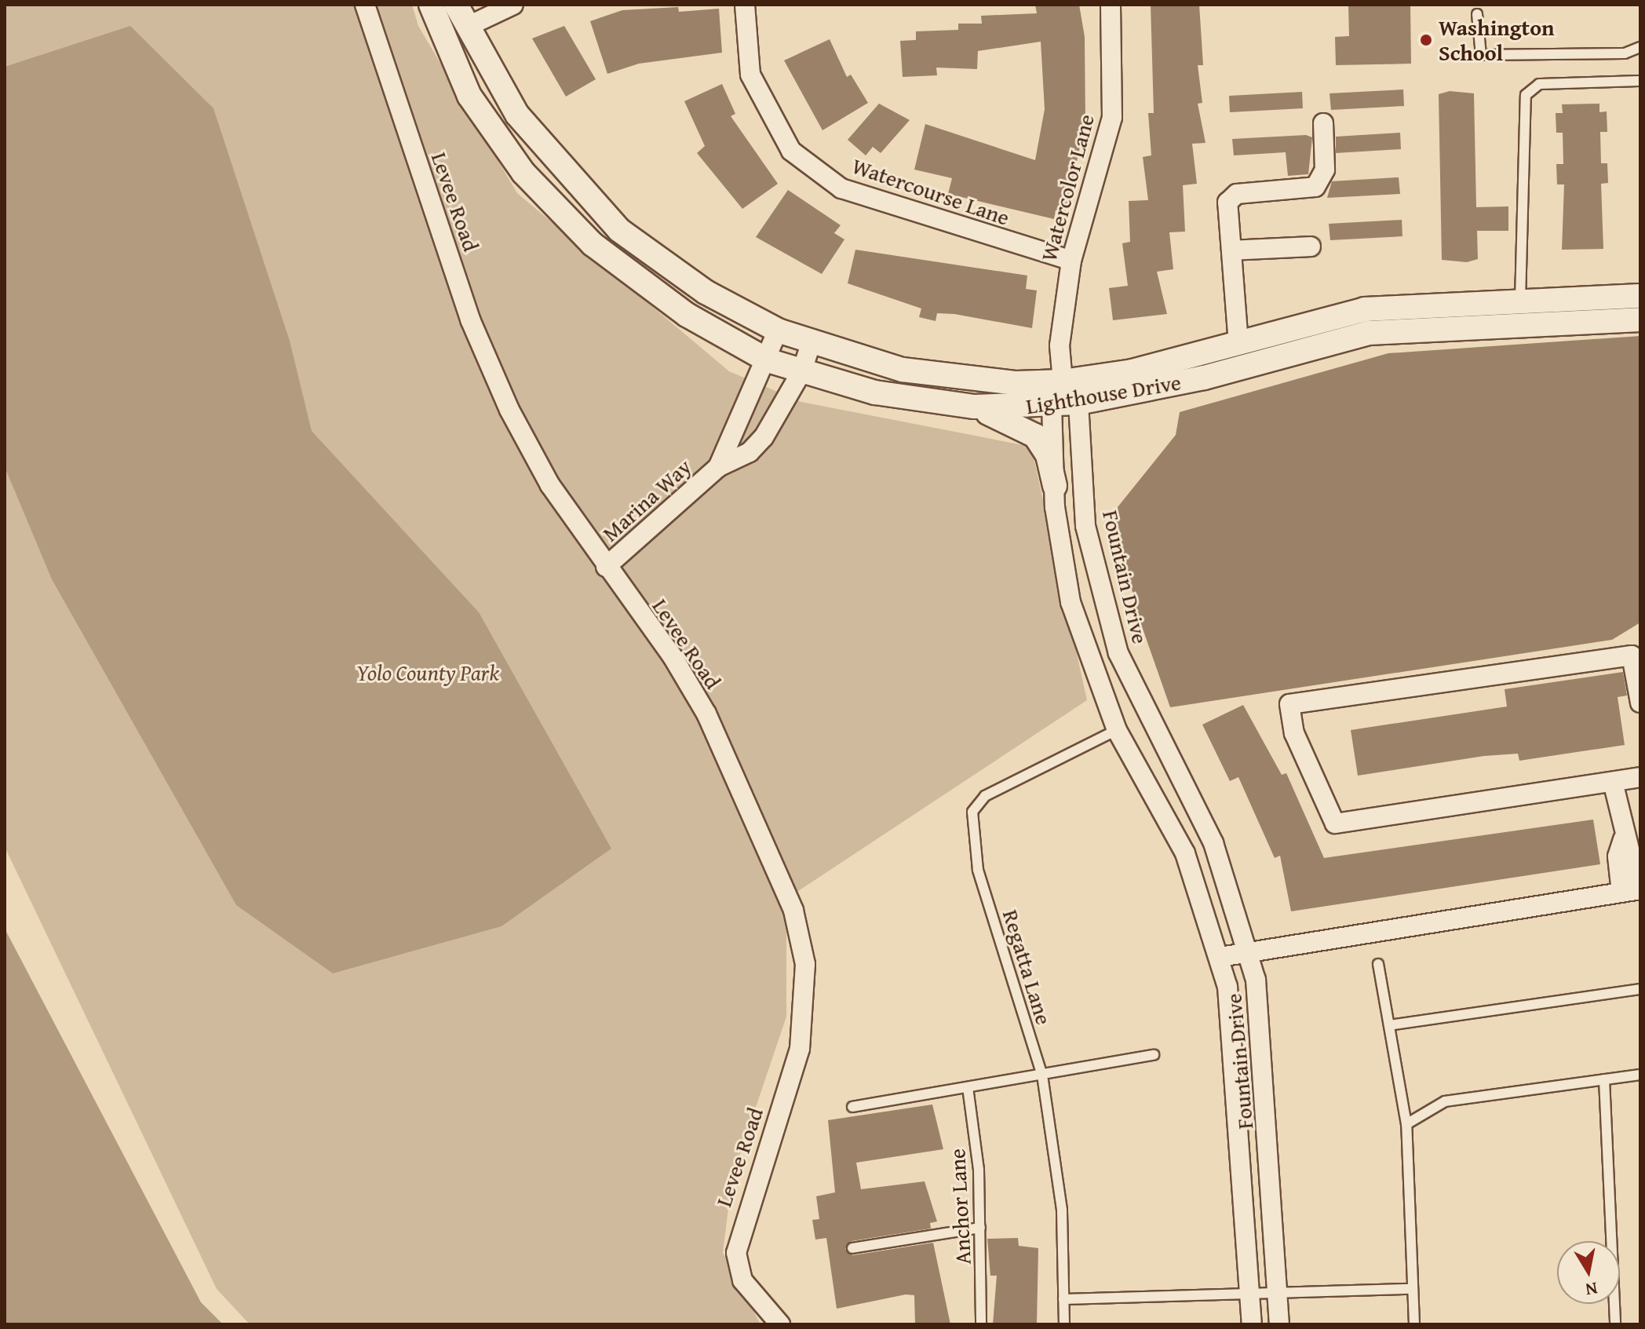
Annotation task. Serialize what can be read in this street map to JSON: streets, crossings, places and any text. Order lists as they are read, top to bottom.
{
  "streets": {
    "street": [
      "Watercolor Lane",
      "Watercourse Lane",
      "Levee Road",
      "Lighthouse Drive",
      "Marina Way",
      "Fountain Drive"
    ],
    "lane": ["Regatta Lane", "Anchor Lane"]
  },
  "crossings": [
    ["Watercolor Lane", "Watercourse Lane"],
    ["Watercolor Lane", "Lighthouse Drive"],
    ["Watercolor Lane", "Fountain Drive"],
    ["Levee Road", "Marina Way"],
    ["Lighthouse Drive", "Marina Way"],
    ["Lighthouse Drive", "Fountain Drive"],
    ["Fountain Drive", "Regatta Lane"]
  ],
  "parks": ["Yolo County Park"],
  "places": ["Washington School"],
  "north": "bottom"
}
